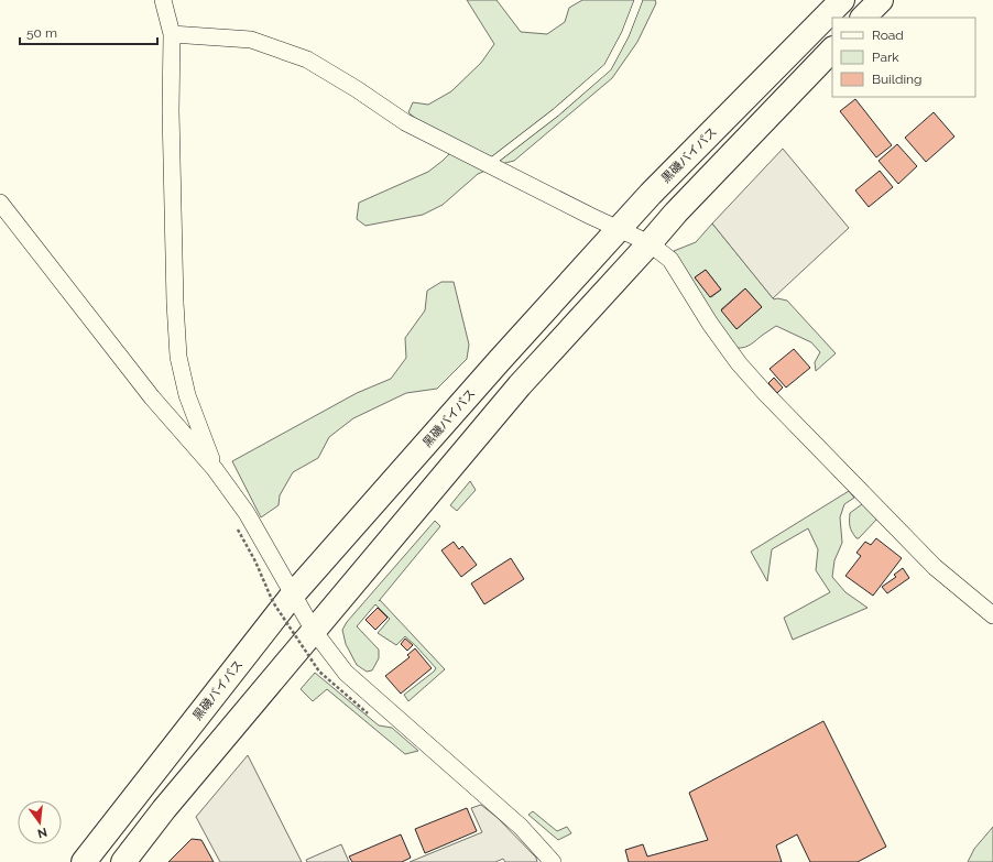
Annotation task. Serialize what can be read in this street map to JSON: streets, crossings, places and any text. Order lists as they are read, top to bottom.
{
  "streets": {
    "highway": ["黒磯バイパス"]
  },
  "legend": ["Road", "Park", "Building"],
  "scale_bar": "50 m",
  "north": "bottom"
}
